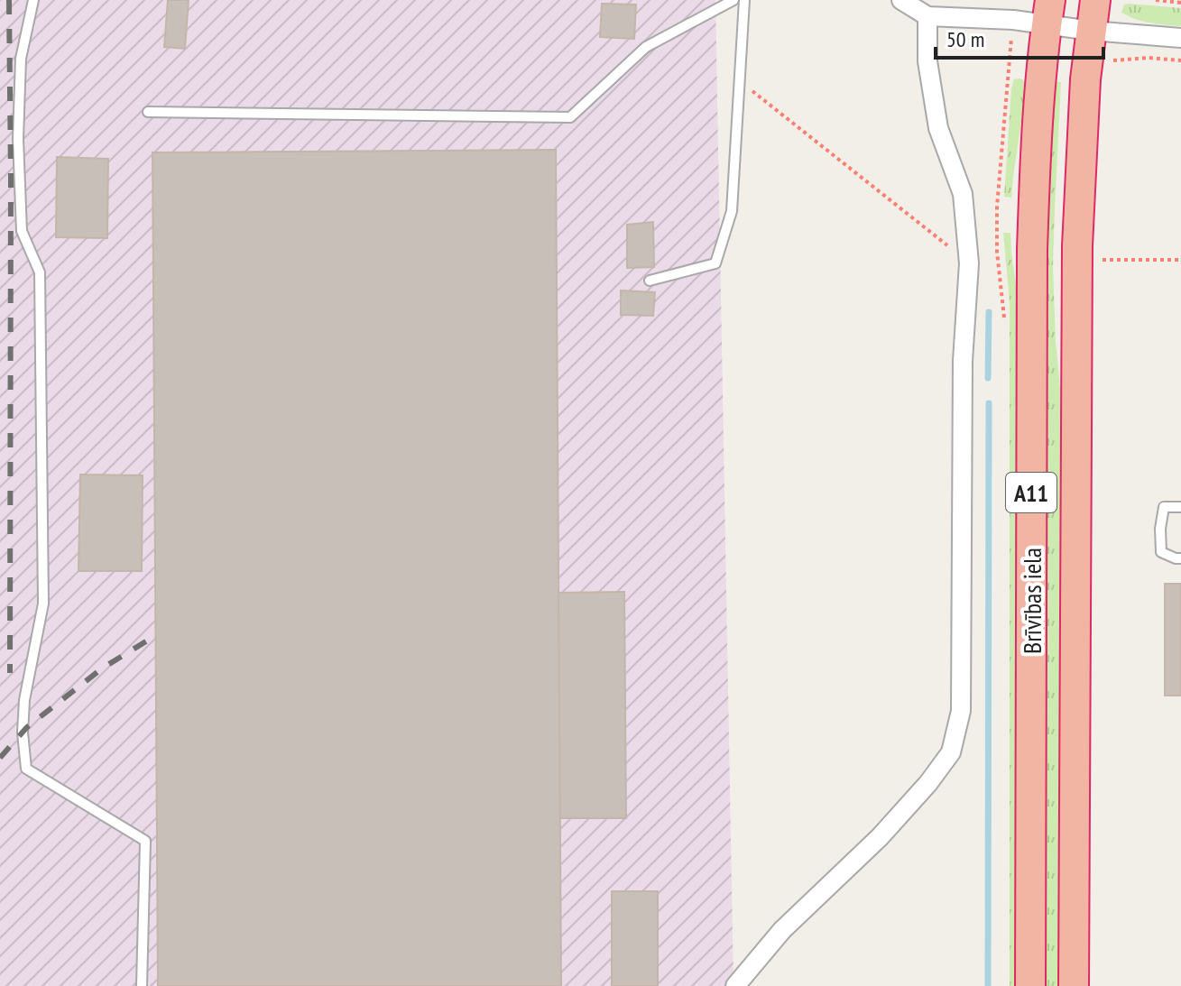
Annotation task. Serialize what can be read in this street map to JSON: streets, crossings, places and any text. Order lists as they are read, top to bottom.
{
  "streets": {
    "highway": ["A11", "Brīvības iela"]
  },
  "scale_bar": "50 m"
}
